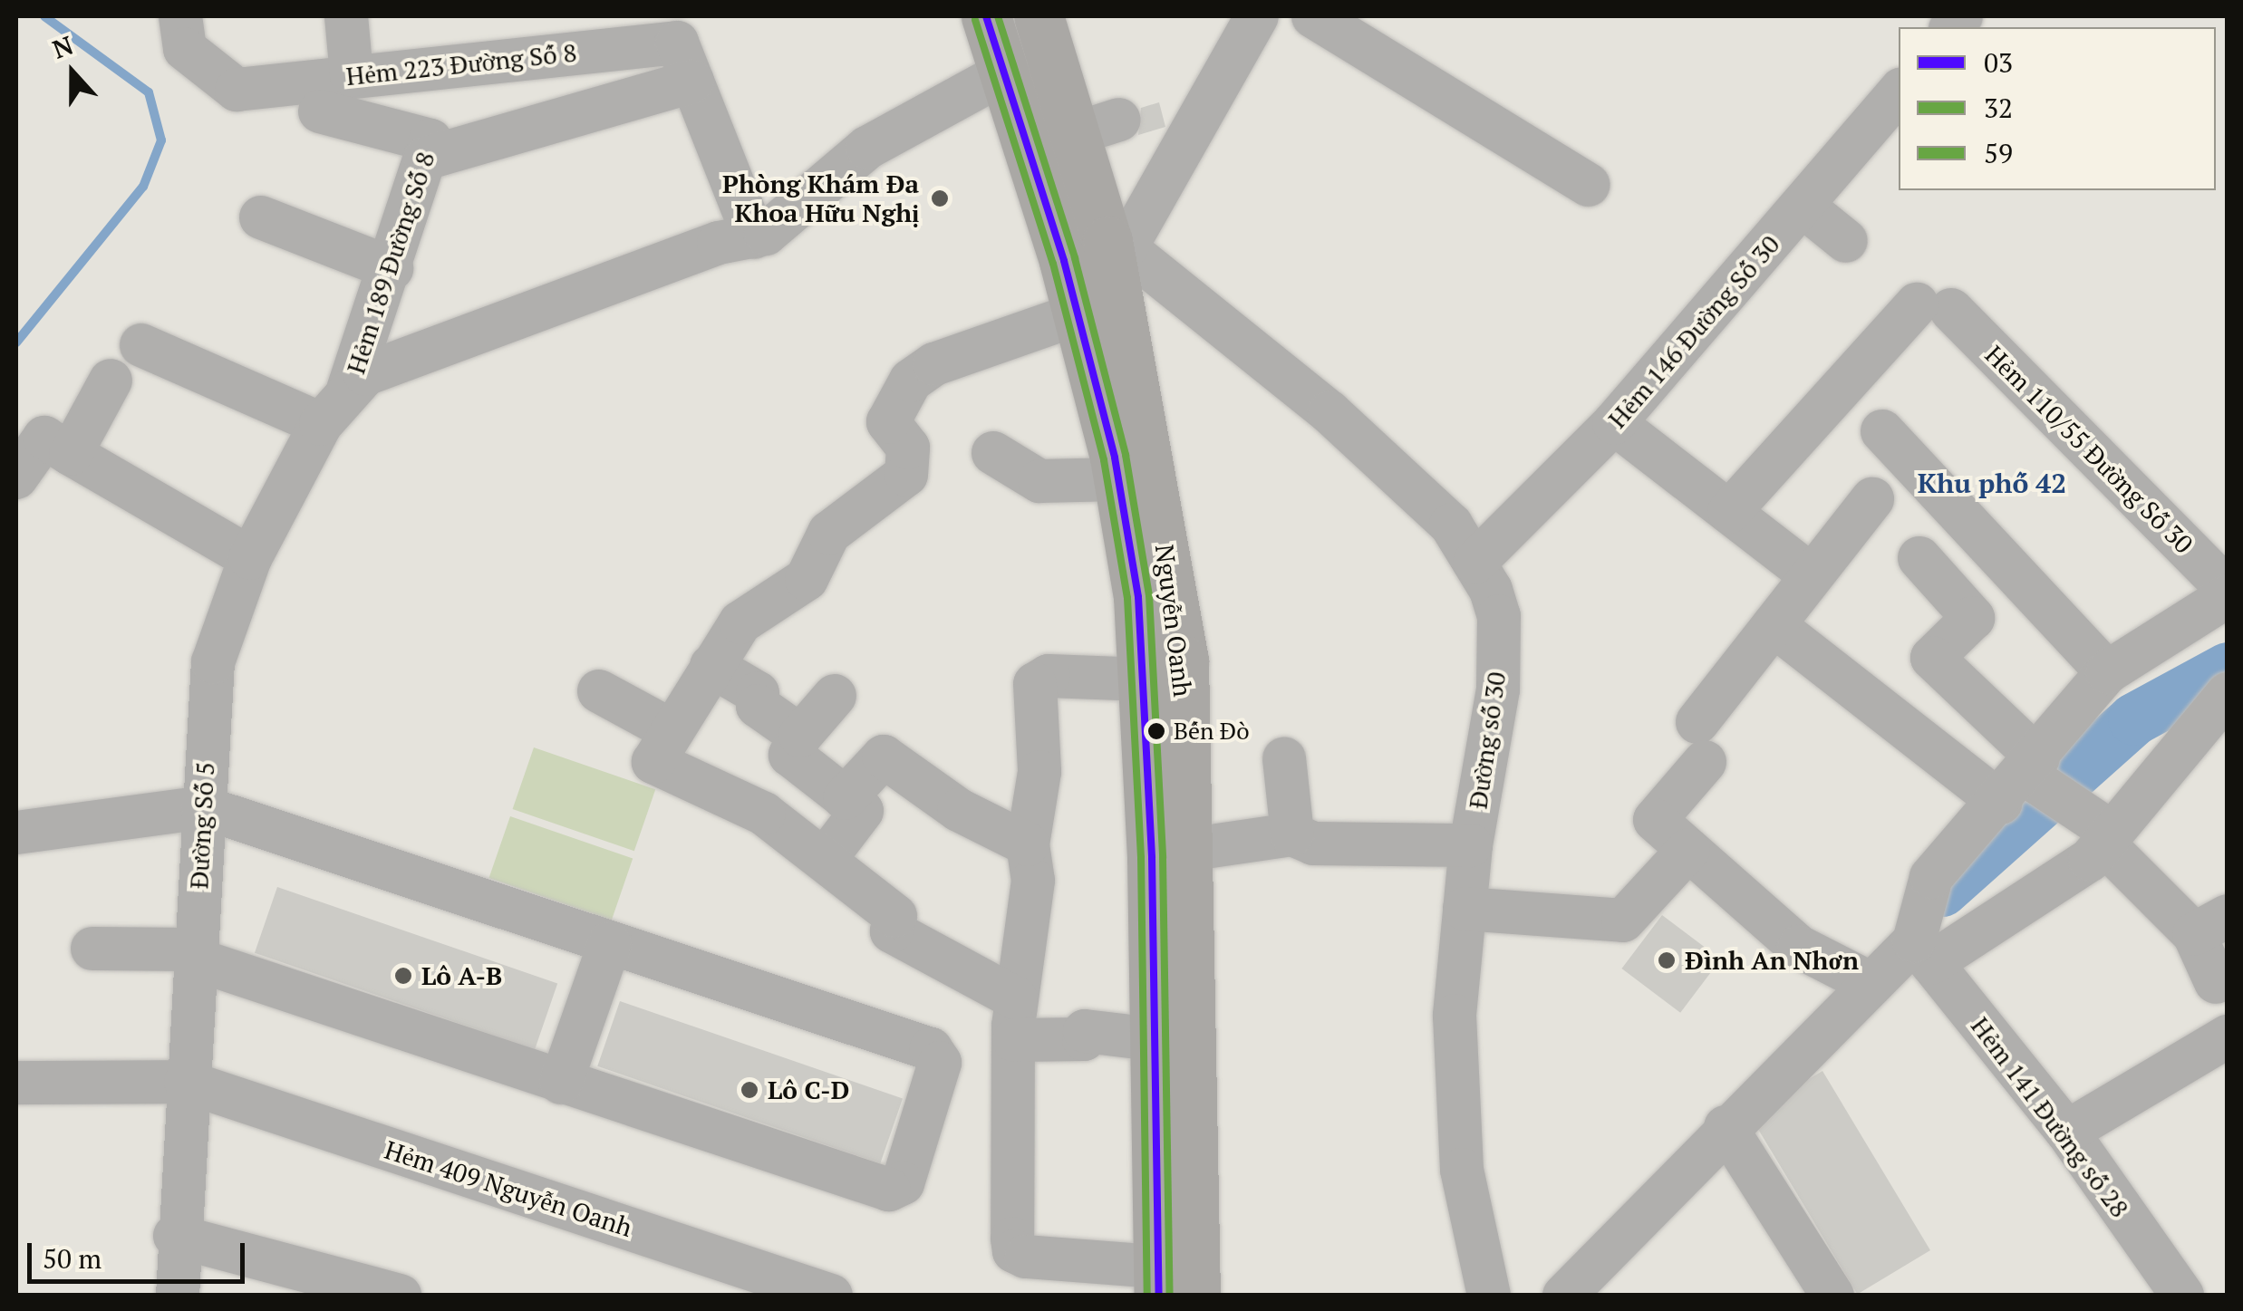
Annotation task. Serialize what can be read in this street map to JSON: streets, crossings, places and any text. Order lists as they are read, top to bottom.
{
  "streets": {
    "main road": ["Nguyễn Oanh"],
    "street": [
      "Hẻm 223 Đường Số 8",
      "Hẻm 189 Đường Số 8",
      "Hẻm 146 Đường Số 30",
      "Hẻm 110/55 Đường Số 30",
      "Đường số 30",
      "Đường Số 5",
      "Hẻm 141 Đường số 28",
      "Hẻm 409 Nguyễn Oanh"
    ]
  },
  "crossings": [
    ["Hẻm 189 Đường Số 8", "Đường Số 5"],
    ["Hẻm 146 Đường Số 30", "Đường số 30"],
    ["Nguyễn Oanh", "Đường số 30"],
    ["Đường Số 5", "Hẻm 409 Nguyễn Oanh"]
  ],
  "districts": ["Khu phố 42"],
  "places": [
    "Phòng Khám Đa Khoa Hữu Nghị",
    "Bến Đò",
    "Đình An Nhơn",
    "Lô A-B",
    "Lô C-D"
  ],
  "lines": ["transit line 03", "transit line 59", "transit line 32"],
  "legend": ["03", "32", "59"],
  "scale_bar": "50 m",
  "north": "top"
}
